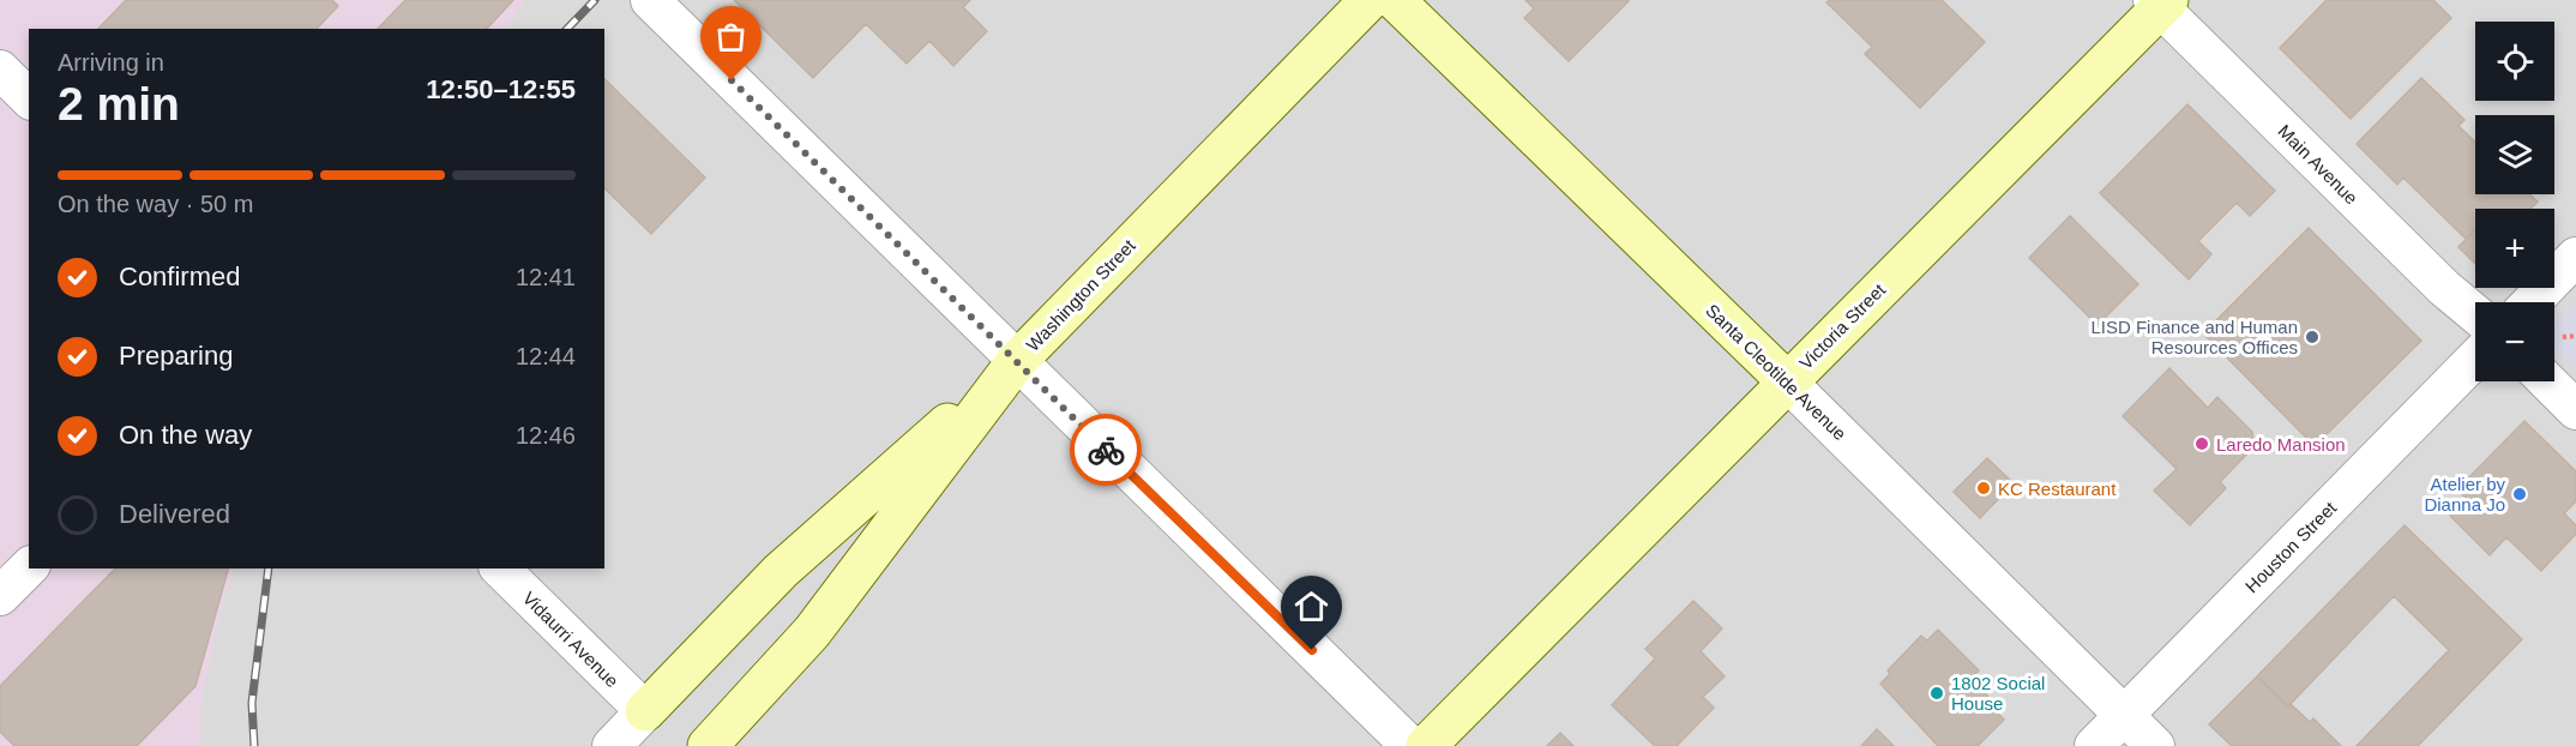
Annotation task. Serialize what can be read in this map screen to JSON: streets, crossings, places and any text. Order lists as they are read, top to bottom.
{
  "streets": {
    "main road": ["Washington Street", "Victoria Street", "Santa Cleotilde Avenue"],
    "street": ["Main Avenue", "Houston Street", "Vidaurri Avenue"]
  },
  "crossings": [
    ["Main Avenue", "Victoria Street"],
    ["Victoria Street", "Santa Cleotilde Avenue"],
    ["Santa Cleotilde Avenue", "Houston Street"]
  ],
  "places": [
    "LISD Finance and Human Resources Offices",
    "Laredo Mansion",
    "KC Restaurant",
    "Atelier by Dianna Jo",
    "1802 Social House"
  ],
  "page": {
    "map_buttons": ["+", "−"],
    "heading": ["2 min", "Arriving in", "12:50–12:55"],
    "bar": "On the way · 50 m",
    "list": [
      ["Confirmed", "12:41"],
      ["Preparing", "12:44"],
      ["On the way", "12:46"],
      "Delivered"
    ]
  }
}
